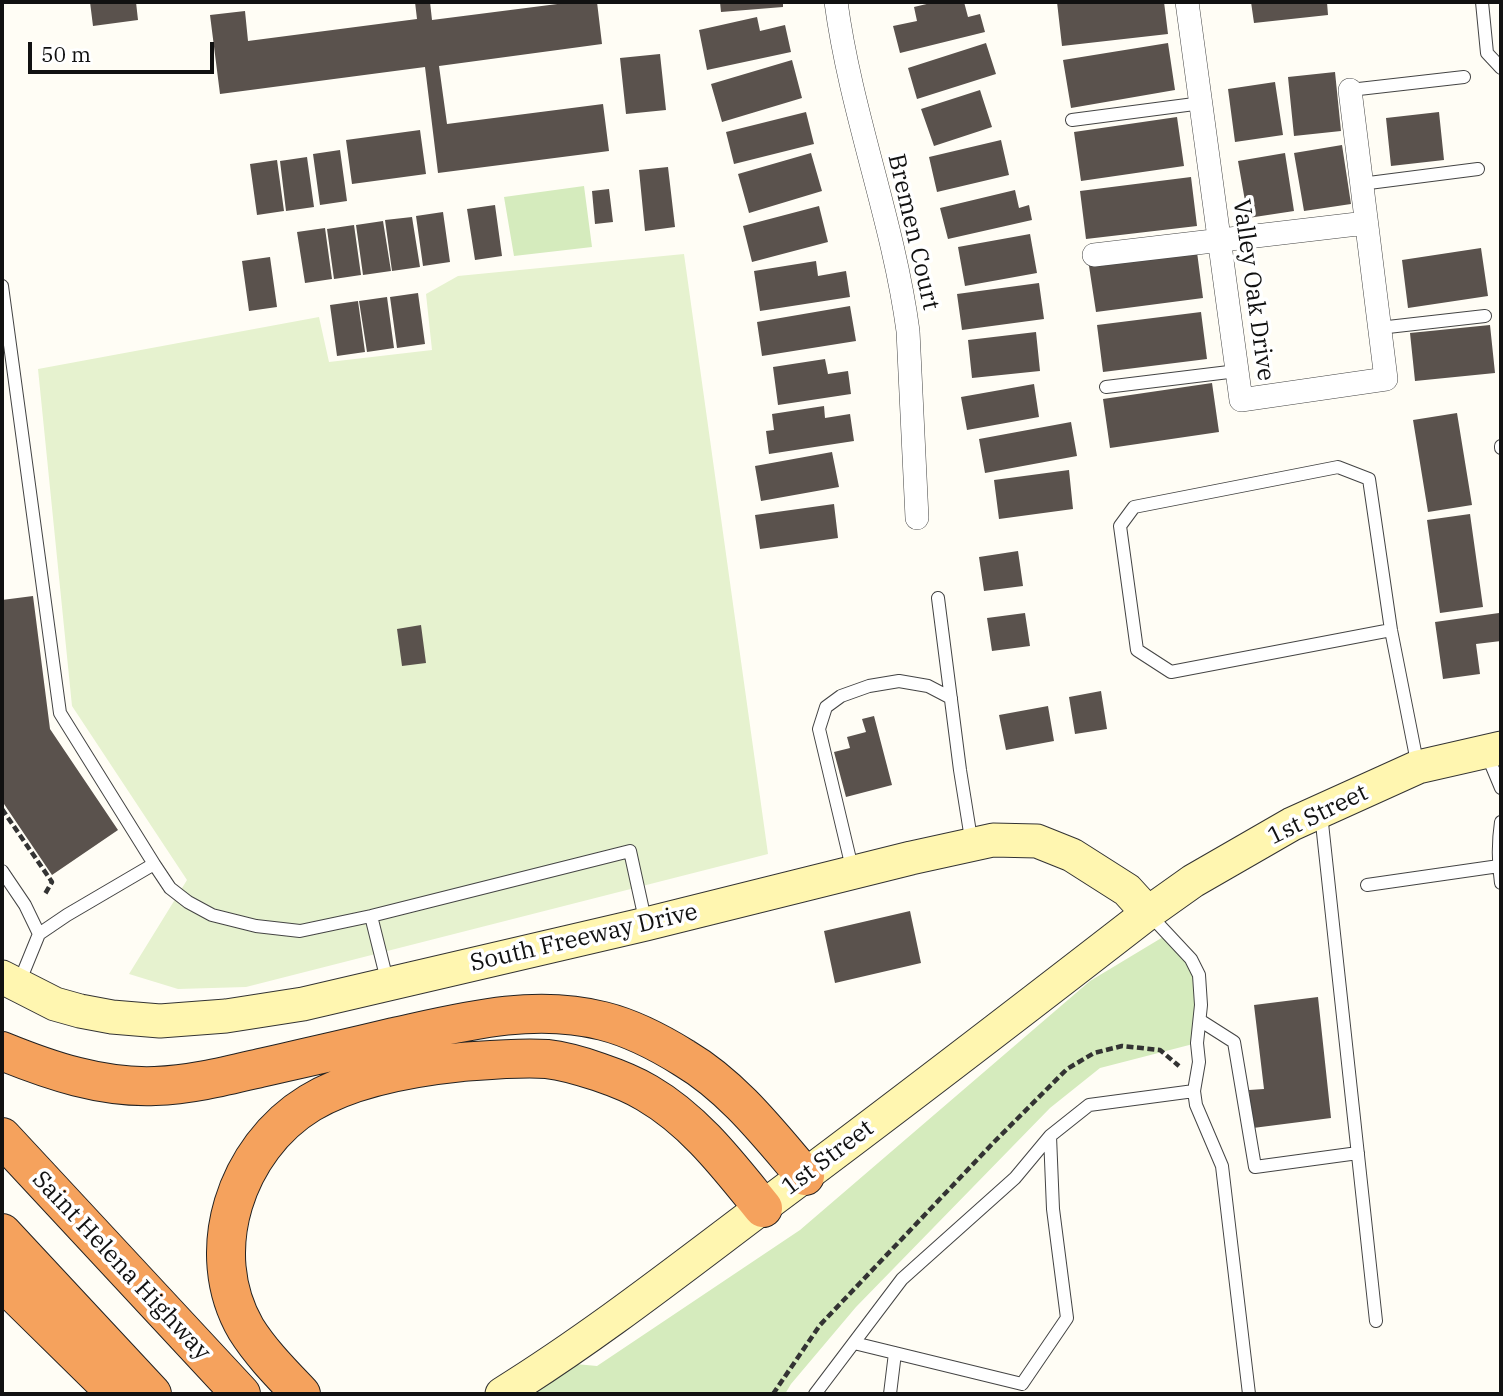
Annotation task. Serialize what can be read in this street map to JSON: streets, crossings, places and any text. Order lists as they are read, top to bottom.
{
  "streets": {
    "highway": ["Saint Helena Highway"],
    "main road": ["1st Street", "South Freeway Drive"],
    "street": ["Bremen Court", "Valley Oak Drive"]
  },
  "crossings": [
    ["1st Street", "South Freeway Drive"]
  ],
  "scale_bar": "50 m"
}
